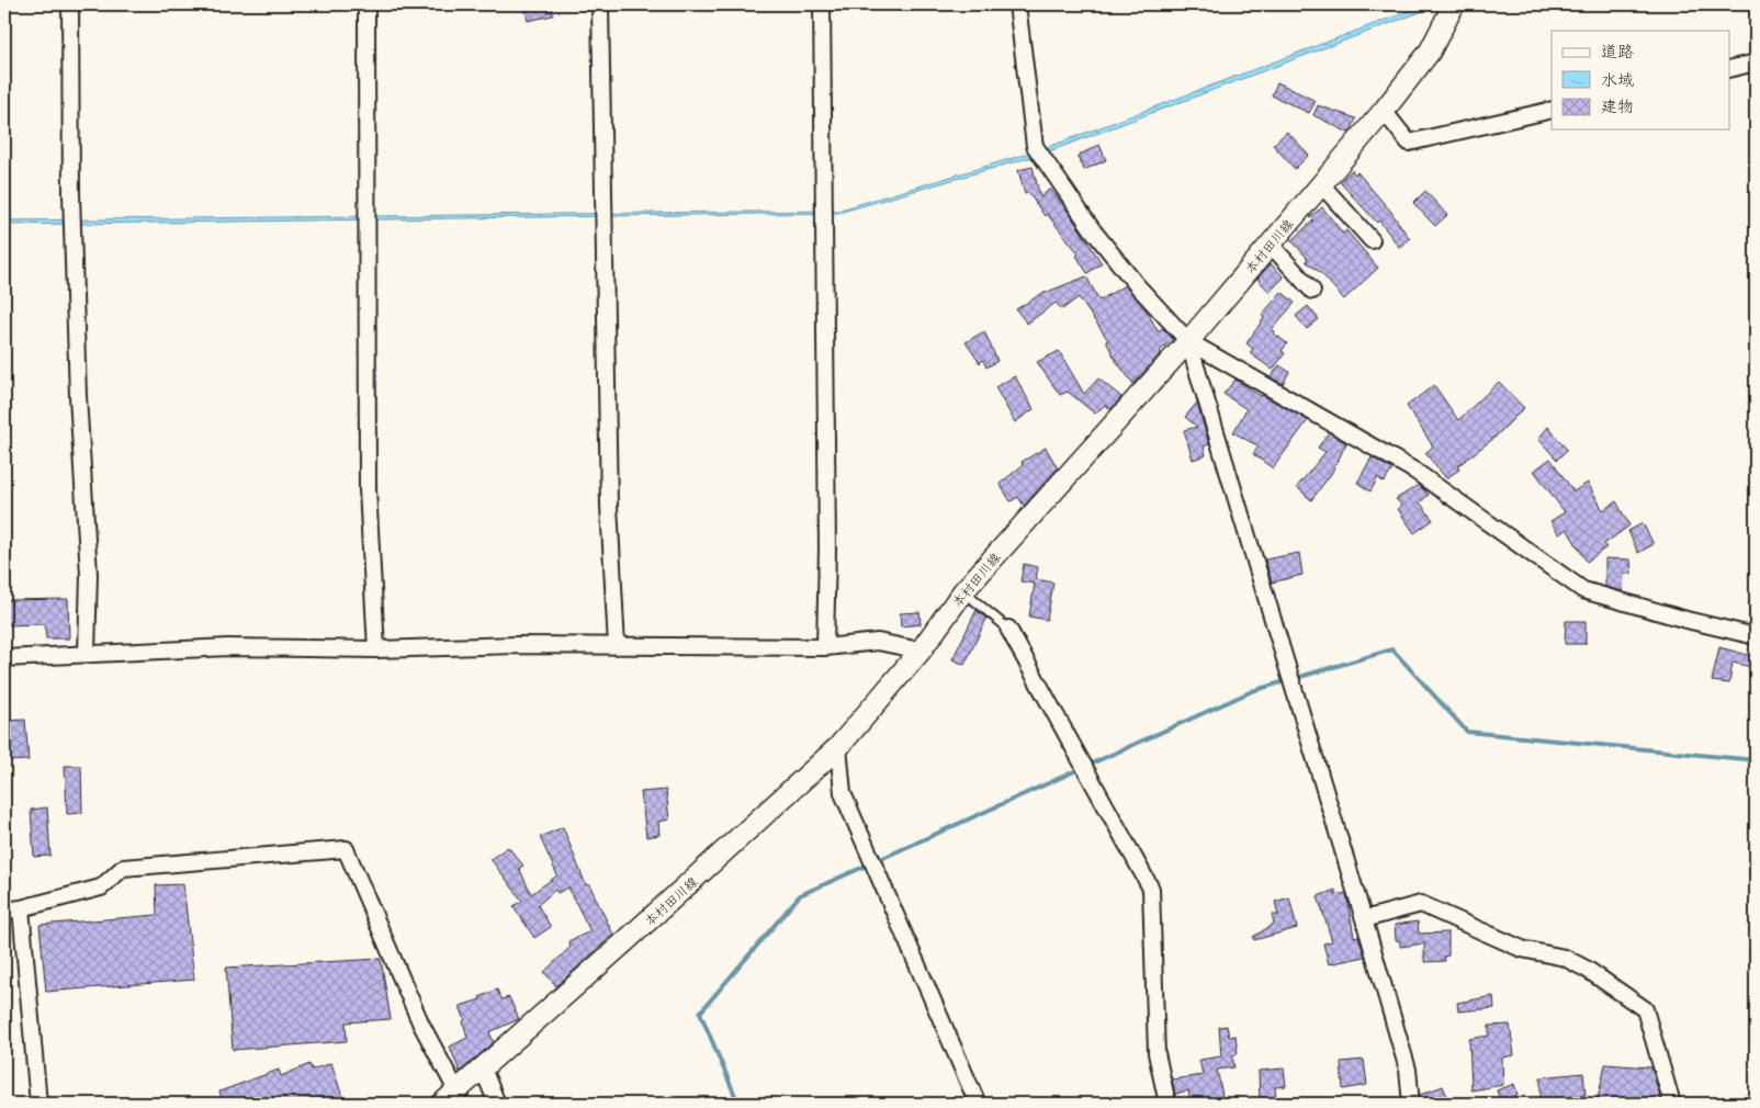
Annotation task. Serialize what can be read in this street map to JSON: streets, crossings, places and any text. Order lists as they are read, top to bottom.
{
  "streets": {
    "main road": ["本村田川線"]
  },
  "legend": ["道路", "水域", "建物"]
}
